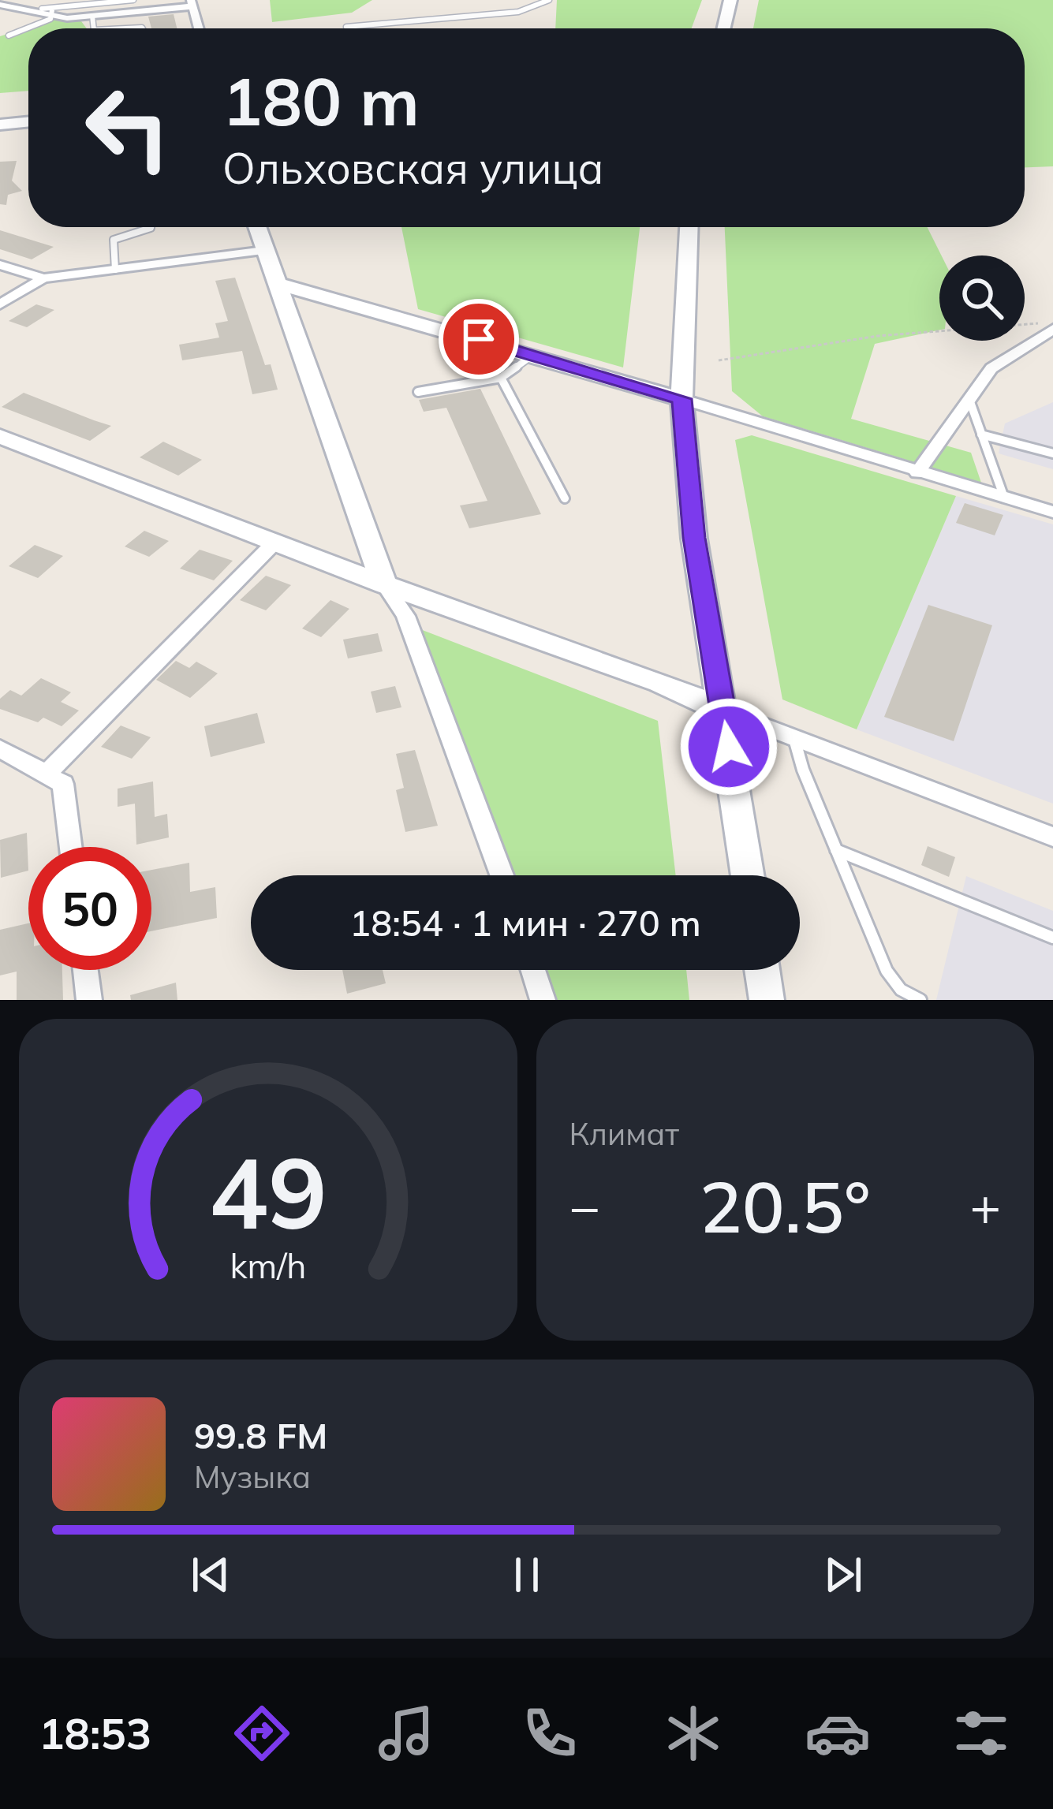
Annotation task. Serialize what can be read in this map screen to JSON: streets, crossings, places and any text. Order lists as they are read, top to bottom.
{
  "page": {
    "turn": ["180 m", "Ольховская улица"],
    "limit": "50",
    "trip": "18:54 · 1 мин · 270 m",
    "tile": "Климат",
    "heat": ["−", "20.5°", "+"],
    "song": ["99.8 FM", "Музыка"],
    "tabs": "18:53",
    "gauge": ["49", "km/h"]
  }
}
